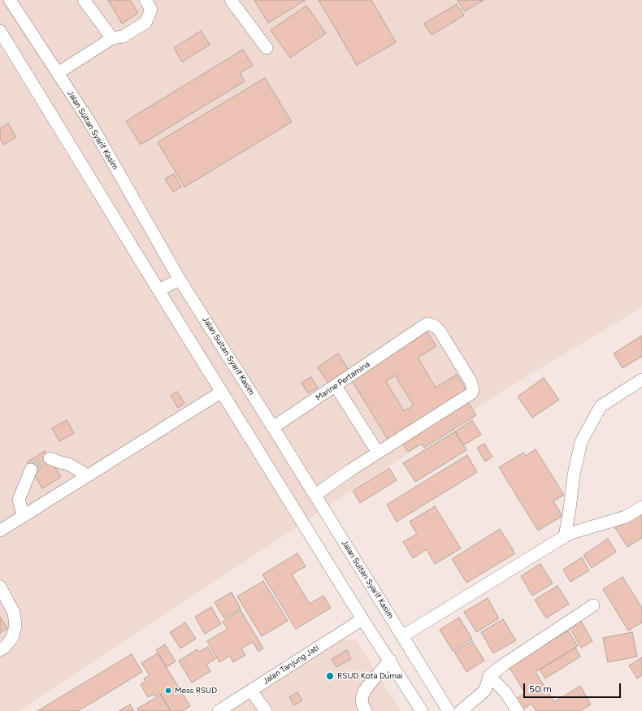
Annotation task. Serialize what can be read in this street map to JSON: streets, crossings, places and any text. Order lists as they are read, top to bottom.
{
  "streets": {
    "street": ["Jalan Sultan Syarif Kasim", "Marine Pertamina", "Jalan Tanjung Jati"]
  },
  "crossings": [
    ["Jalan Sultan Syarif Kasim", "Marine Pertamina"]
  ],
  "places": ["RSUD Kota Dumai", "Mess RSUD"],
  "scale_bar": "50 m"
}
